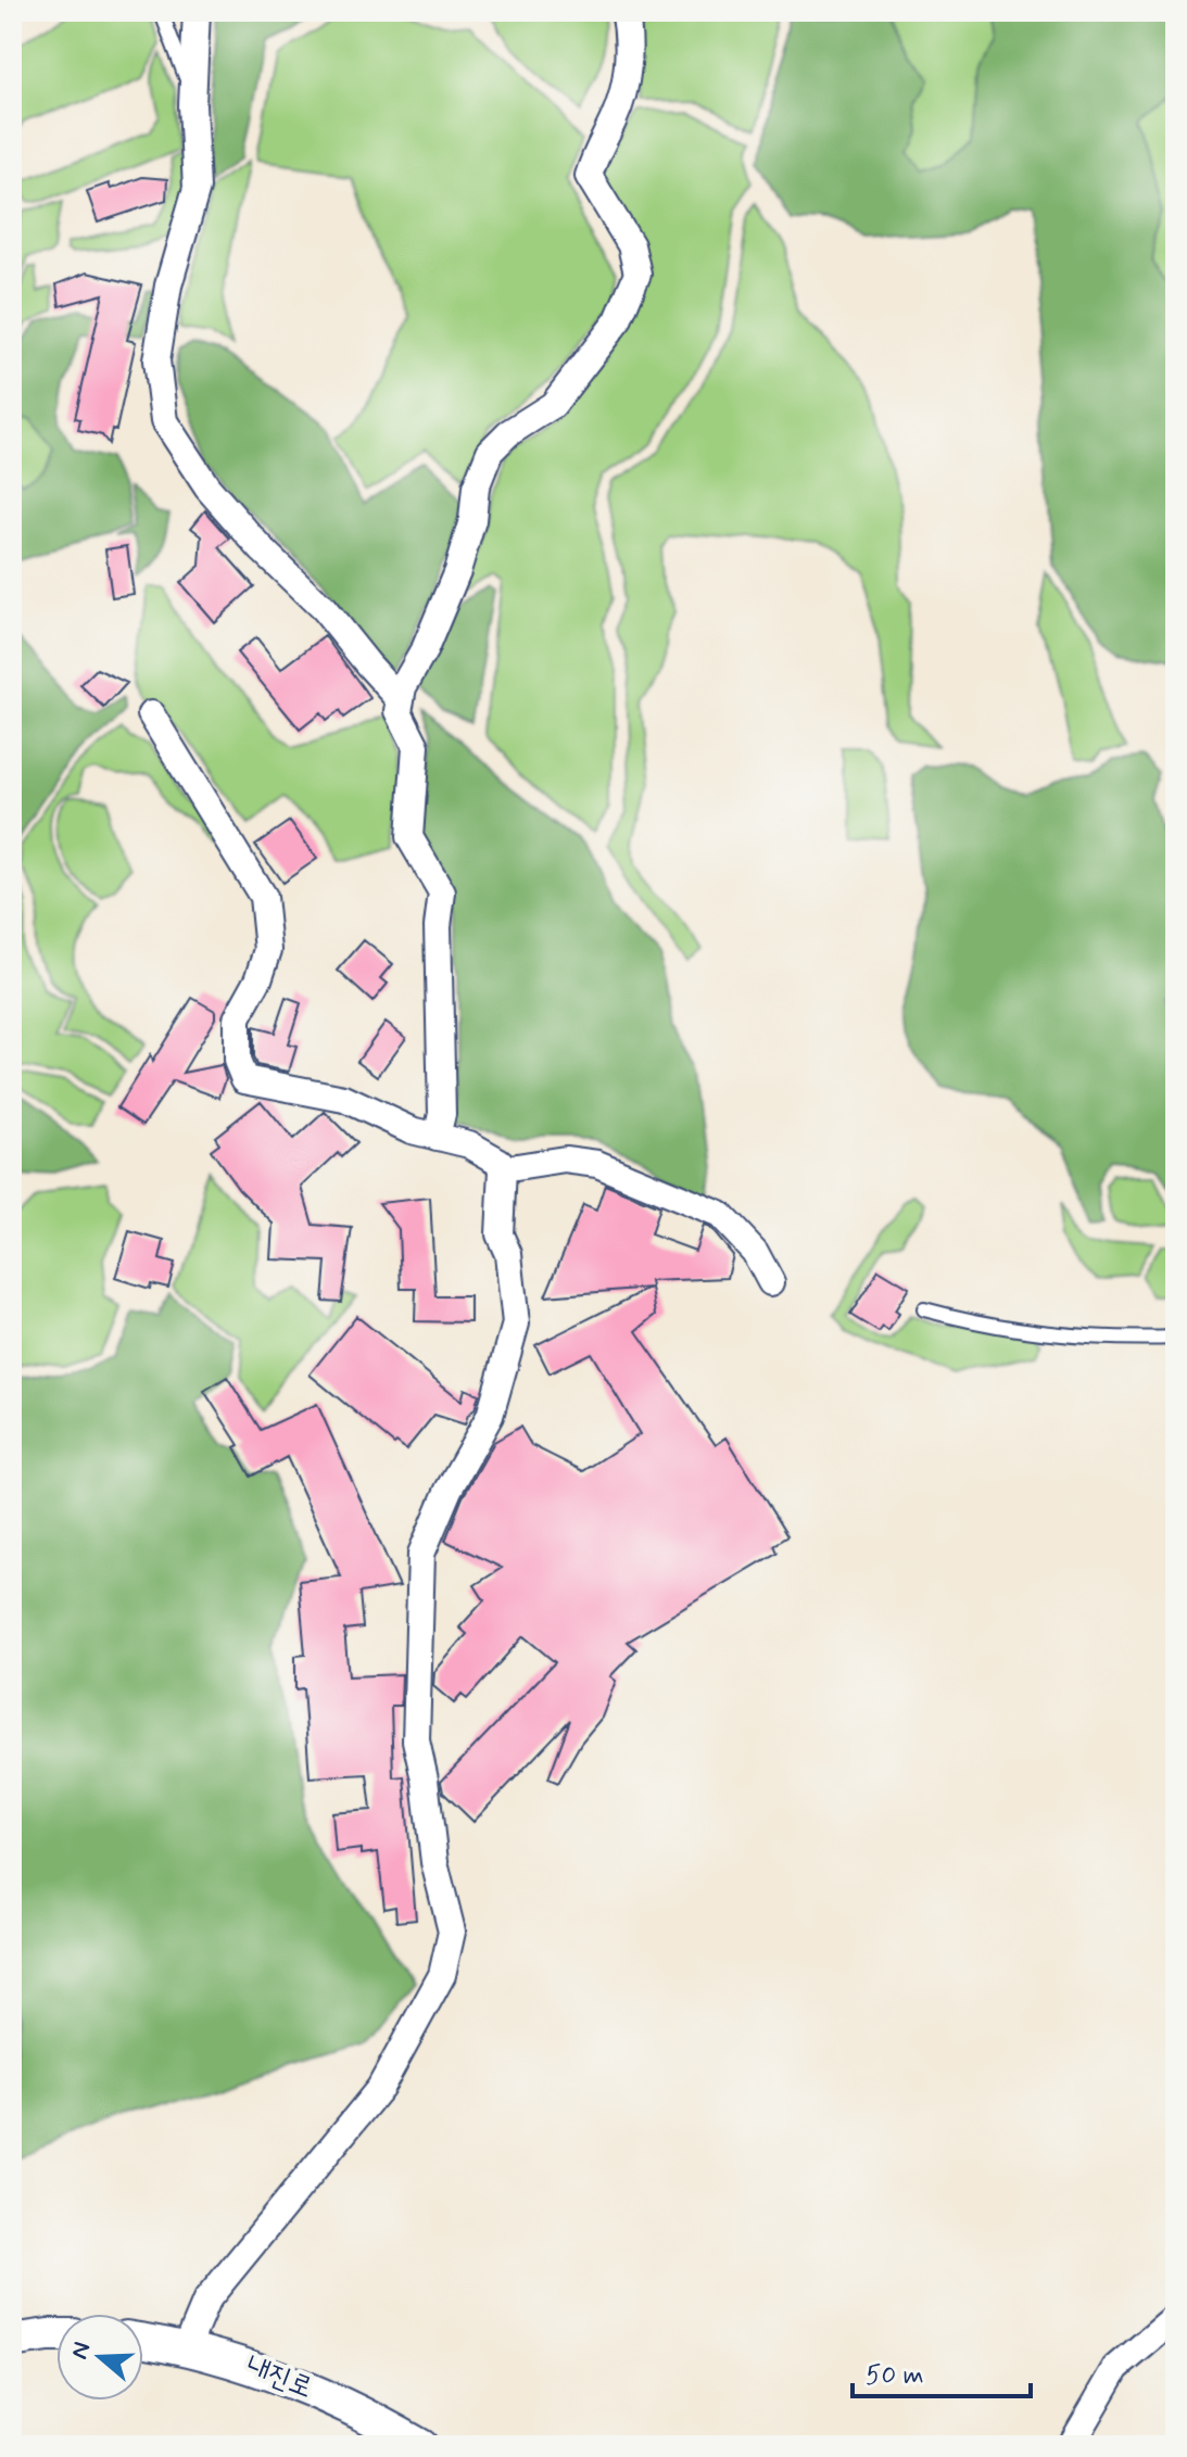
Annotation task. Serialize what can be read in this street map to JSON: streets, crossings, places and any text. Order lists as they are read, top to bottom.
{
  "streets": {
    "street": ["내진로"]
  },
  "scale_bar": "50 m",
  "north": "left"
}
